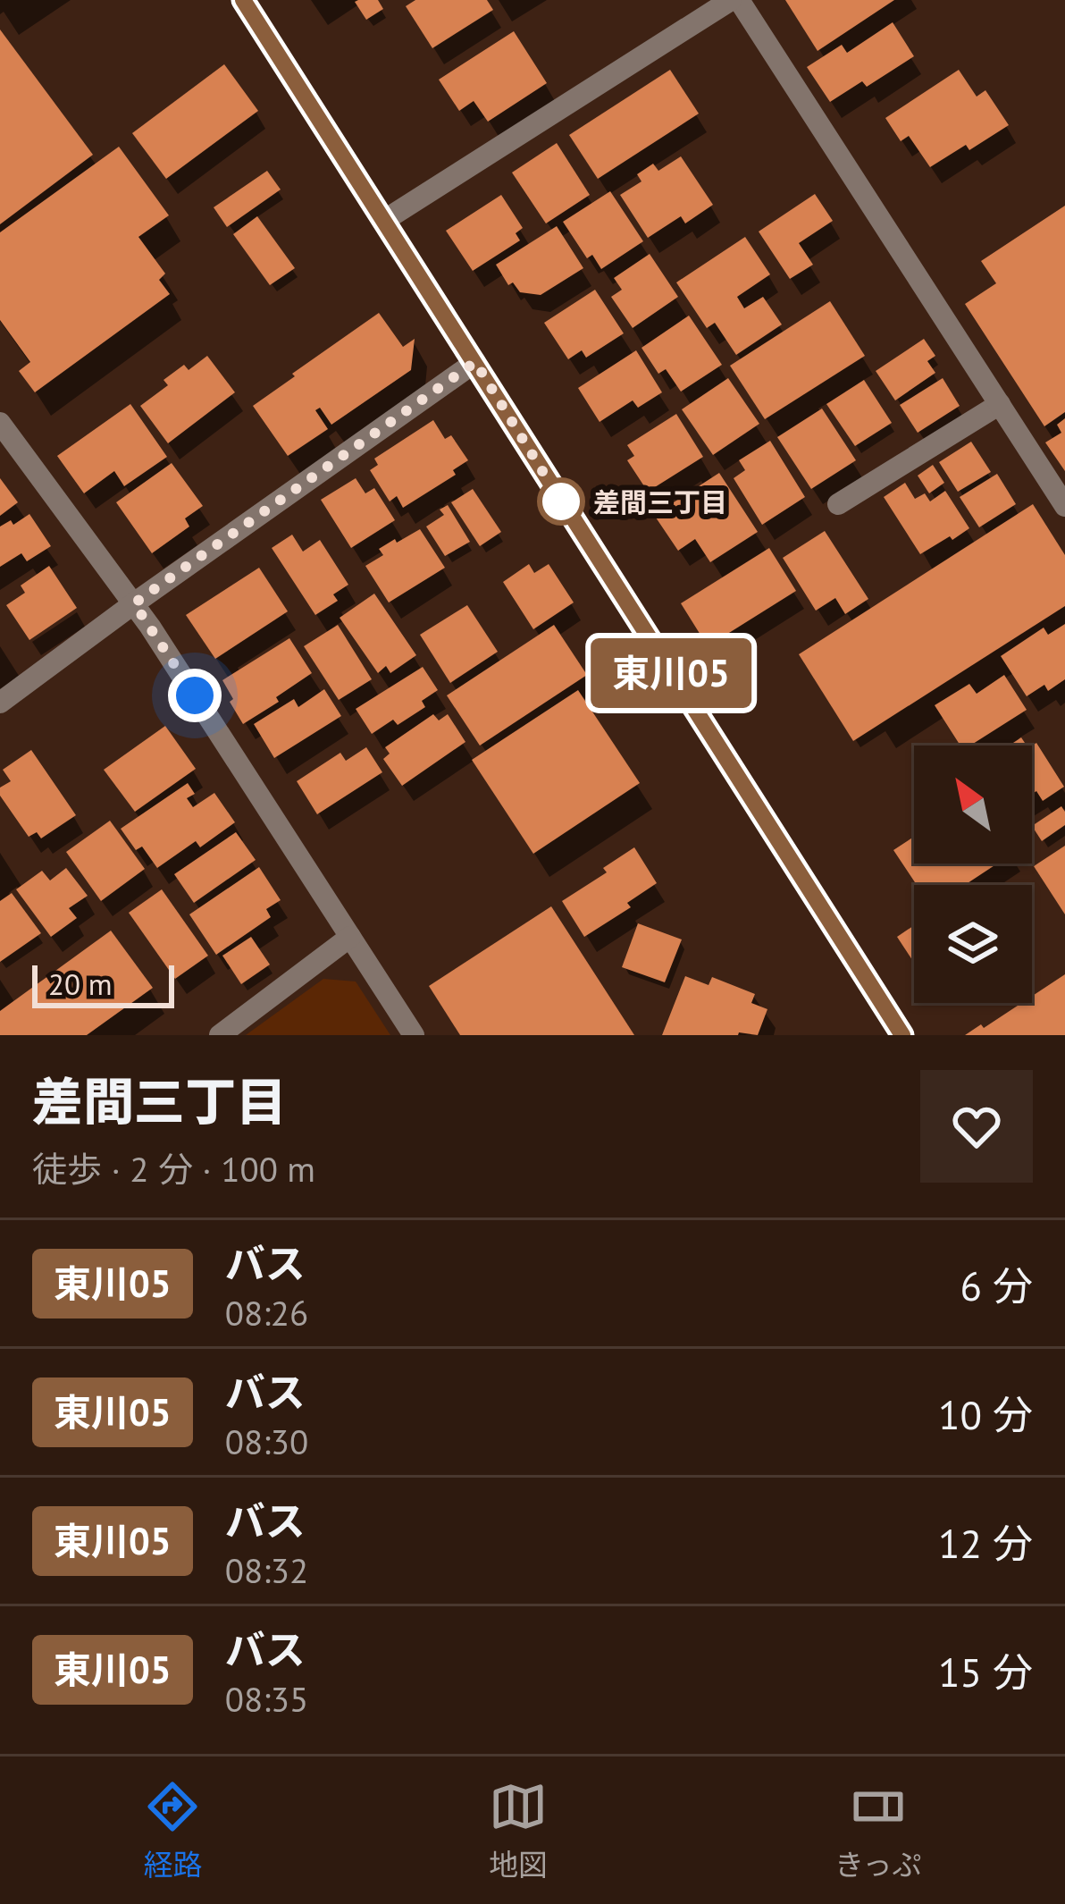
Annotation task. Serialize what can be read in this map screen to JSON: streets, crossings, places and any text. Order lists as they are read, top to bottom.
{
  "places": ["差間三丁目"],
  "lines": ["bus line 東川05"],
  "scale_bar": "20 m",
  "north": "top left",
  "page": {
    "on_map": "東川05",
    "scale": "20 m",
    "heading": ["差間三丁目", "徒歩 · 2 分 · 100 m"],
    "list": [
      {
        "mark": "東川05",
        "name": "バス",
        "note": "08:26",
        "value": "6 分"
      },
      {
        "mark": "東川05",
        "name": "バス",
        "note": "08:30",
        "value": "10 分"
      },
      {
        "mark": "東川05",
        "name": "バス",
        "note": "08:32",
        "value": "12 分"
      },
      {
        "mark": "東川05",
        "name": "バス",
        "note": "08:35",
        "value": "15 分"
      }
    ],
    "tabs": ["経路", "地図", "きっぷ"]
  }
}
